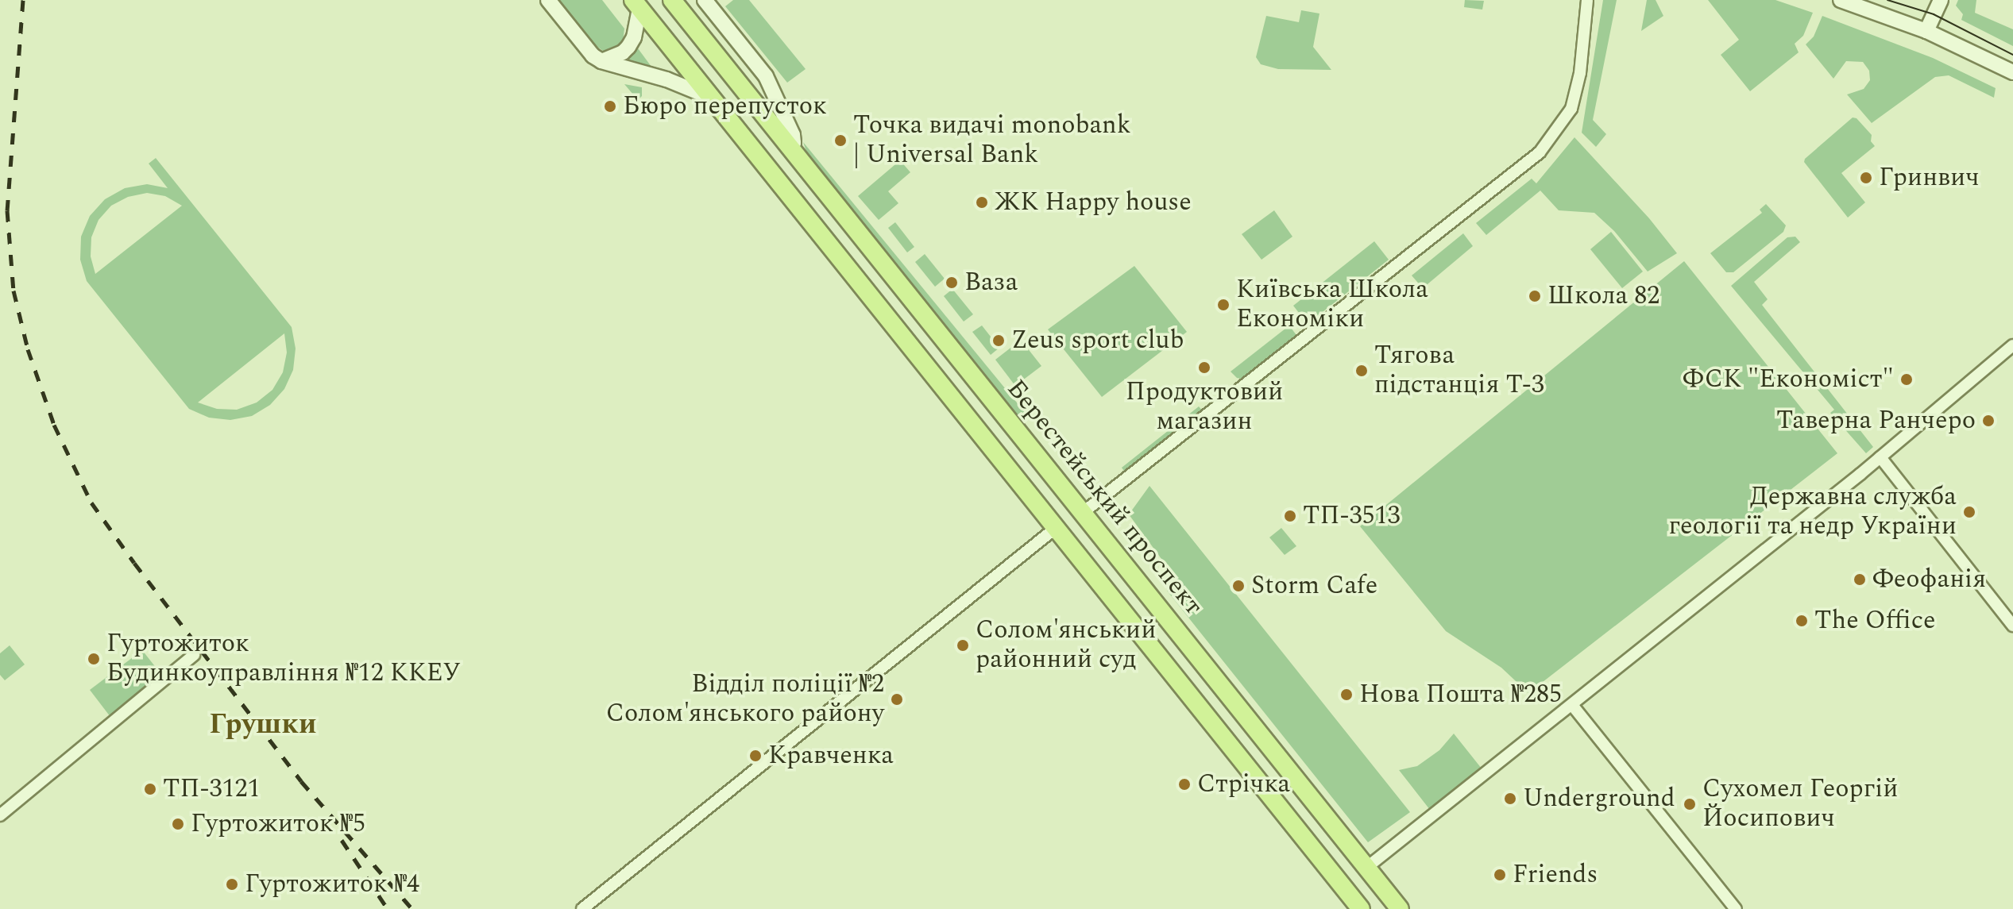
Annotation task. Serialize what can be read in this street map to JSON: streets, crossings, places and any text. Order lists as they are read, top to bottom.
{
  "streets": {
    "main road": ["Берестейський проспект"]
  },
  "districts": ["Грушки"],
  "places": [
    "Бюро перепусток",
    "Точка видачі monobank | Universal Bank",
    "Гринвич",
    "ЖК Happy house",
    "Ваза",
    "Школа 82",
    "Київська Школа Економіки",
    "Zeus sport club",
    "Продуктовий магазин",
    "Тягова підстанція Т-3",
    "ФСК \"Економіст\"",
    "Таверна Ранчеро",
    "Державна служба геології та недр України",
    "ТП-3513",
    "Феофанія",
    "Storm Cafe",
    "The Office",
    "Солом'янський районний суд",
    "Гуртожиток Будинкоуправління №12 ККЕУ",
    "Нова Пошта №285",
    "Відділ поліції №2 Солом'янського району",
    "Кравченка",
    "Стрічка",
    "ТП-3121",
    "Underground",
    "Сухомел Георгій Йосипович",
    "Гуртожиток №5",
    "Friends",
    "Гуртожиток №4"
  ]
}
